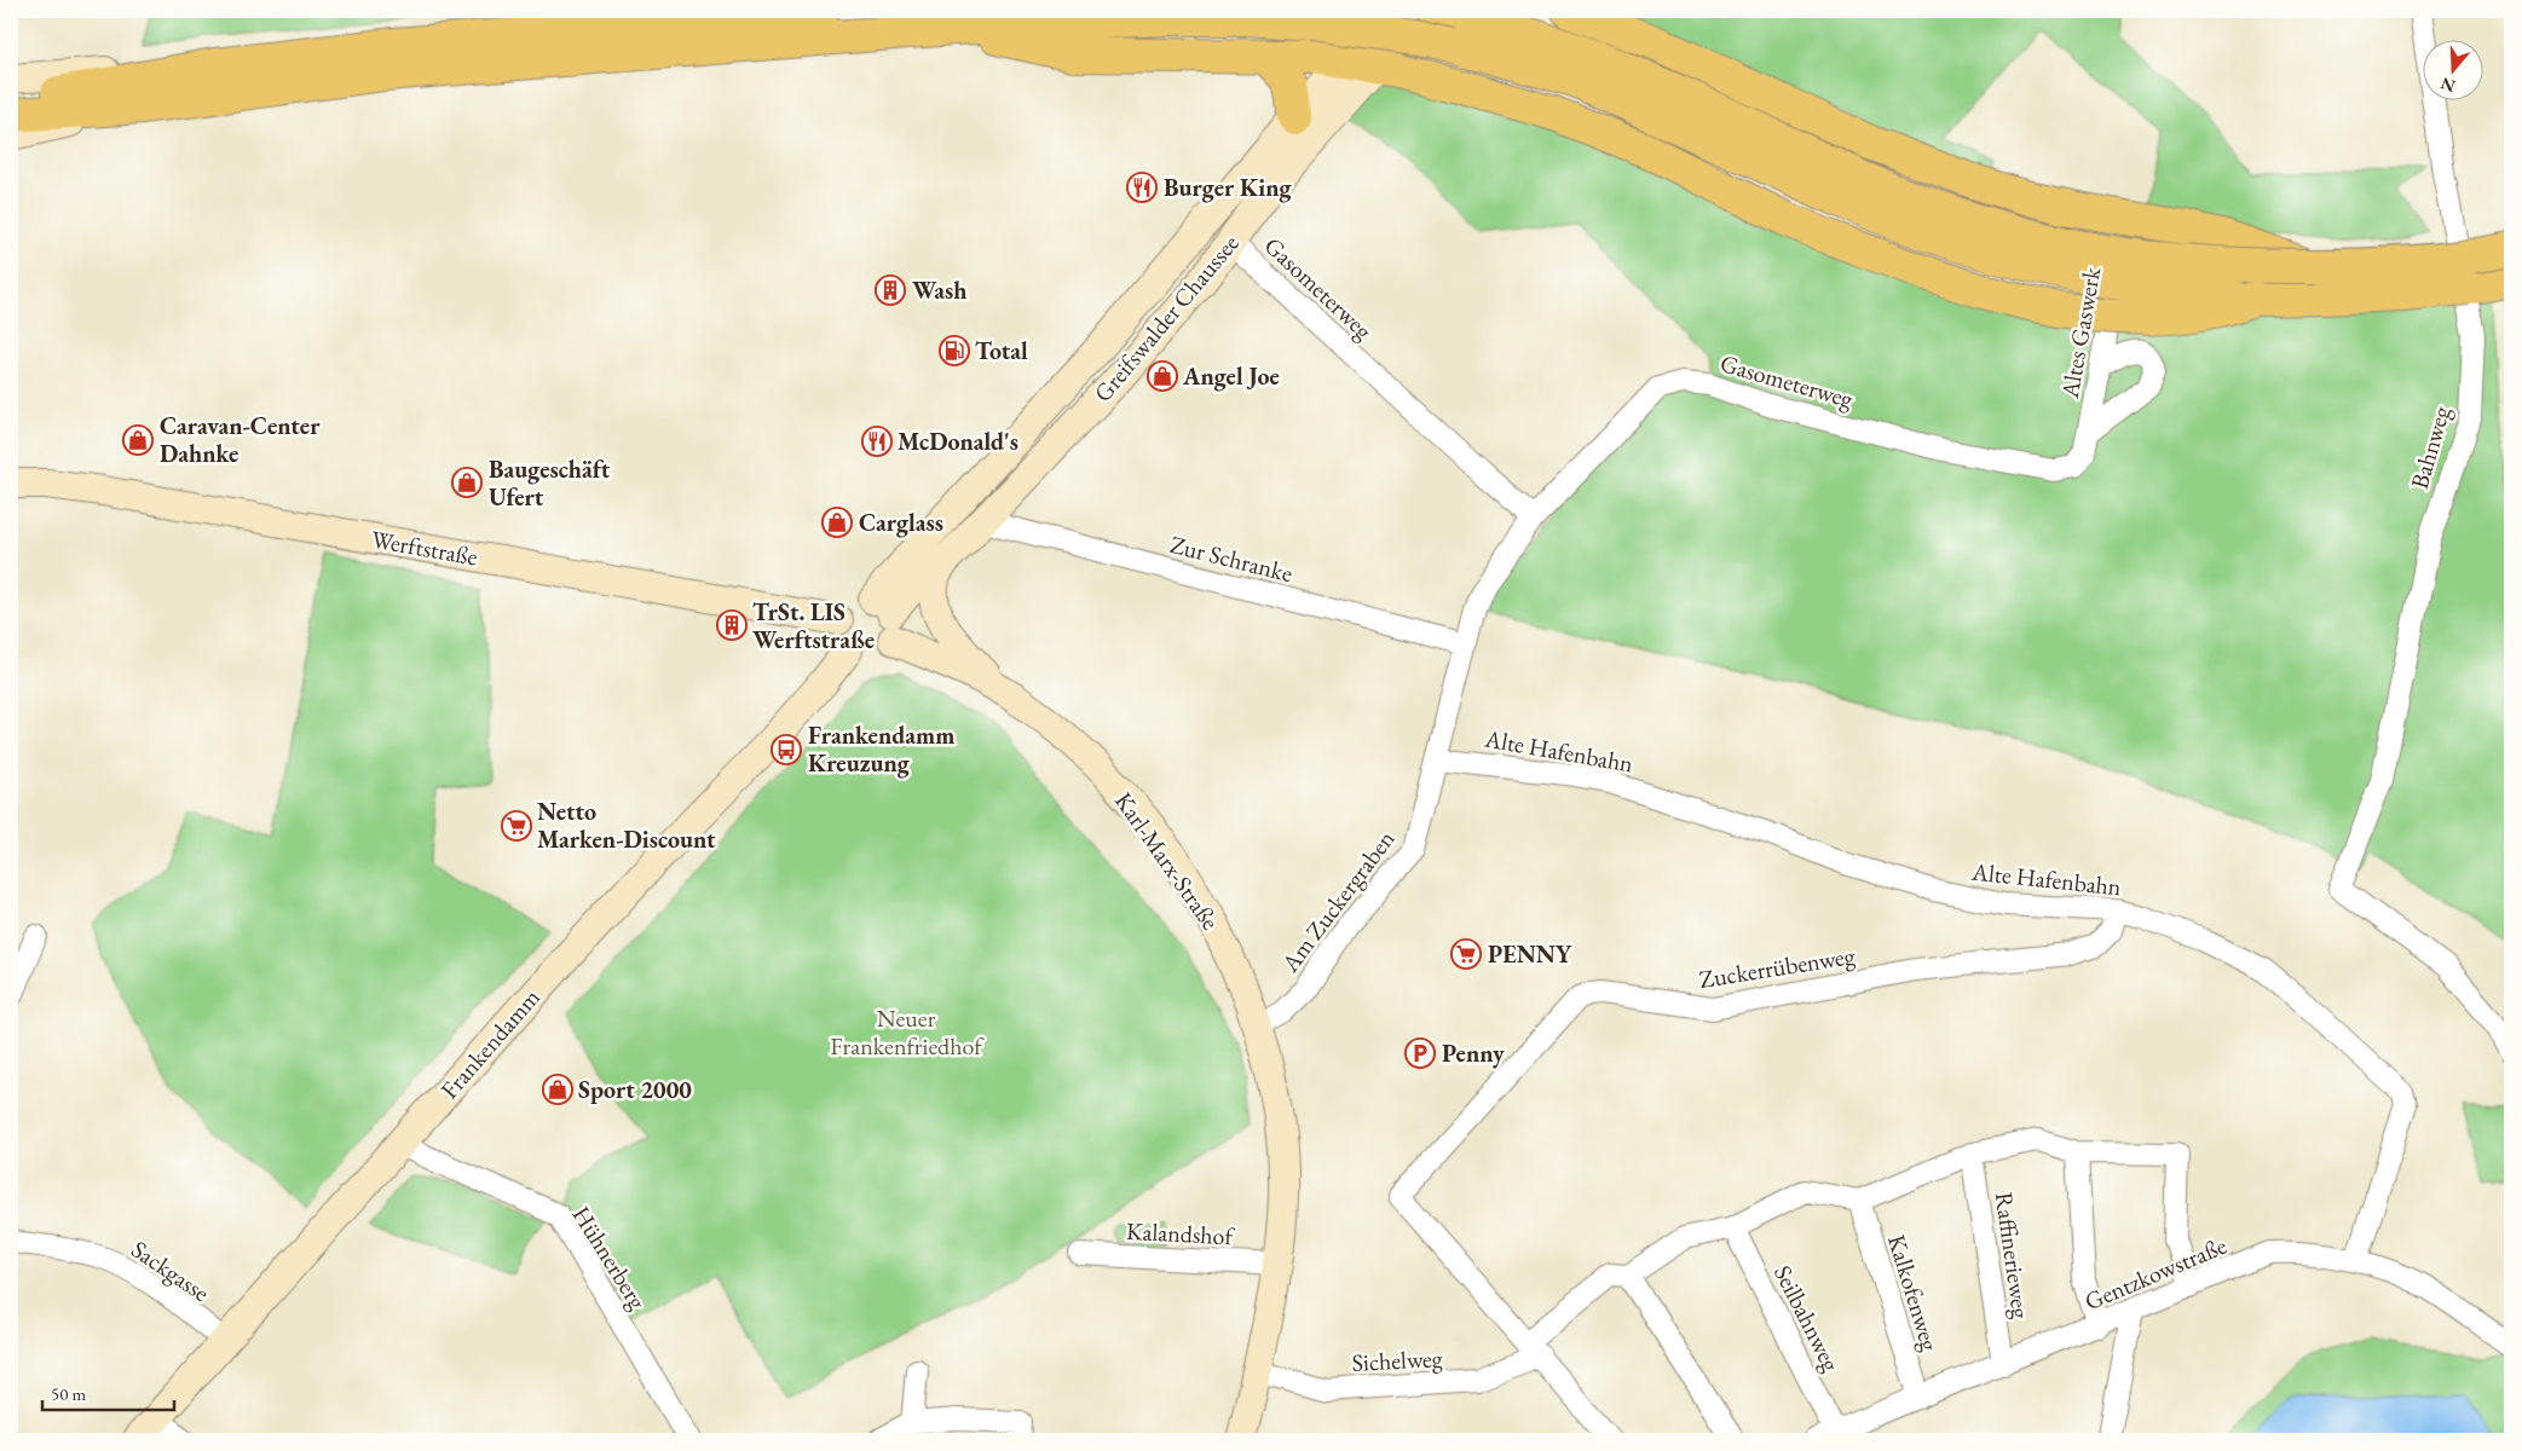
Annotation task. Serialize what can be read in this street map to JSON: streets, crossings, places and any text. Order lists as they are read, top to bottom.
{
  "streets": {
    "main road": [
      "Greifswalder Chaussee",
      "Werftstraße",
      "Karl-Marx-Straße",
      "Frankendamm"
    ],
    "street": [
      "Gasometerweg",
      "Altes Gaswerk",
      "Bahnweg",
      "Zur Schranke",
      "Alte Hafenbahn",
      "Am Zuckergraben",
      "Zuckerrübenweg",
      "Kalandshof",
      "Raffinerieweg",
      "Hühnerberg",
      "Sackgasse",
      "Gentzkowstraße",
      "Kalkofenweg",
      "Seilbahnweg",
      "Sichelweg"
    ]
  },
  "crossings": [
    ["Gasometerweg", "Greifswalder Chaussee"],
    ["Gasometerweg", "Altes Gaswerk"],
    ["Gasometerweg", "Zur Schranke"],
    ["Gasometerweg", "Am Zuckergraben"],
    ["Greifswalder Chaussee", "Werftstraße"],
    ["Greifswalder Chaussee", "Zur Schranke"],
    ["Greifswalder Chaussee", "Karl-Marx-Straße"],
    ["Greifswalder Chaussee", "Frankendamm"],
    ["Werftstraße", "Karl-Marx-Straße"],
    ["Werftstraße", "Frankendamm"],
    ["Zur Schranke", "Am Zuckergraben"],
    ["Alte Hafenbahn", "Am Zuckergraben"],
    ["Alte Hafenbahn", "Zuckerrübenweg"],
    ["Alte Hafenbahn", "Gentzkowstraße"],
    ["Karl-Marx-Straße", "Am Zuckergraben"],
    ["Karl-Marx-Straße", "Frankendamm"],
    ["Karl-Marx-Straße", "Kalandshof"],
    ["Karl-Marx-Straße", "Sichelweg"],
    ["Zuckerrübenweg", "Sichelweg"],
    ["Frankendamm", "Hühnerberg"],
    ["Frankendamm", "Sackgasse"],
    ["Raffinerieweg", "Gentzkowstraße"],
    ["Gentzkowstraße", "Kalkofenweg"],
    ["Gentzkowstraße", "Seilbahnweg"]
  ],
  "parks": ["Neuer Frankenfriedhof"],
  "places": {
    "restaurant": ["Burger King", "McDonald's"],
    "building": ["Wash", "TrSt. LIS Werftstraße"],
    "fuel station": ["Total"],
    "shop": [
      "Angel Joe",
      "Caravan-Center Dahnke",
      "Baugeschäft Ufert",
      "Carglass",
      "Sport 2000"
    ],
    "bus stop": ["Frankendamm Kreuzung"],
    "supermarket": ["Netto Marken-Discount", "PENNY"],
    "parking": ["Penny"]
  },
  "scale_bar": "50 m",
  "north": "bottom"
}
